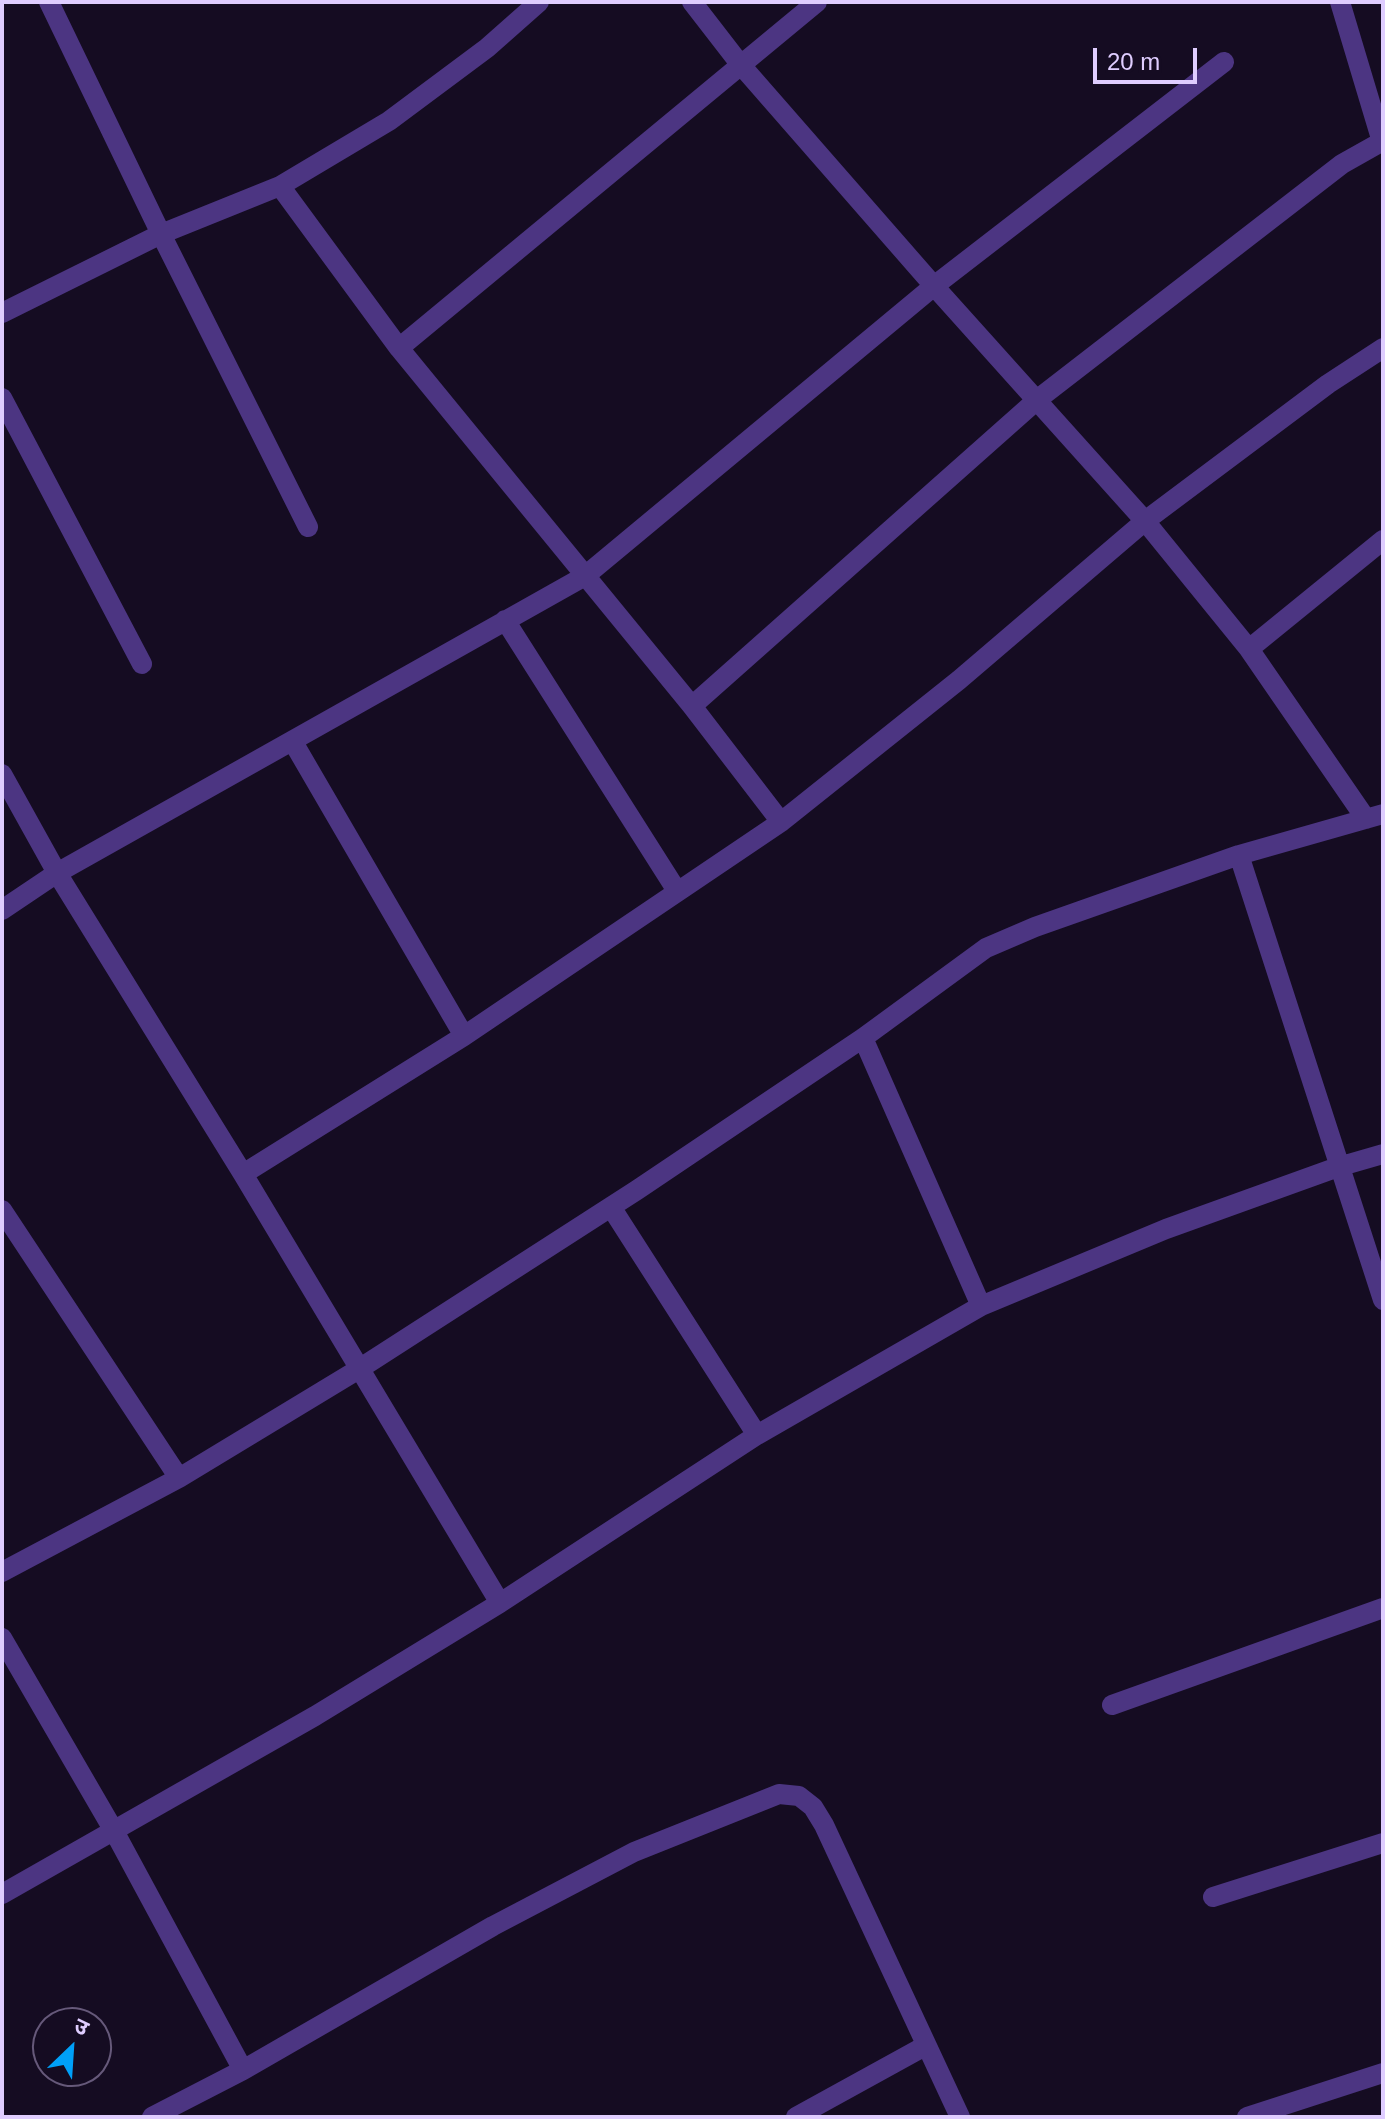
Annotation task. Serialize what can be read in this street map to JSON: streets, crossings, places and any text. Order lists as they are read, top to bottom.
{
  "scale_bar": "20 m",
  "north": "top right"
}
